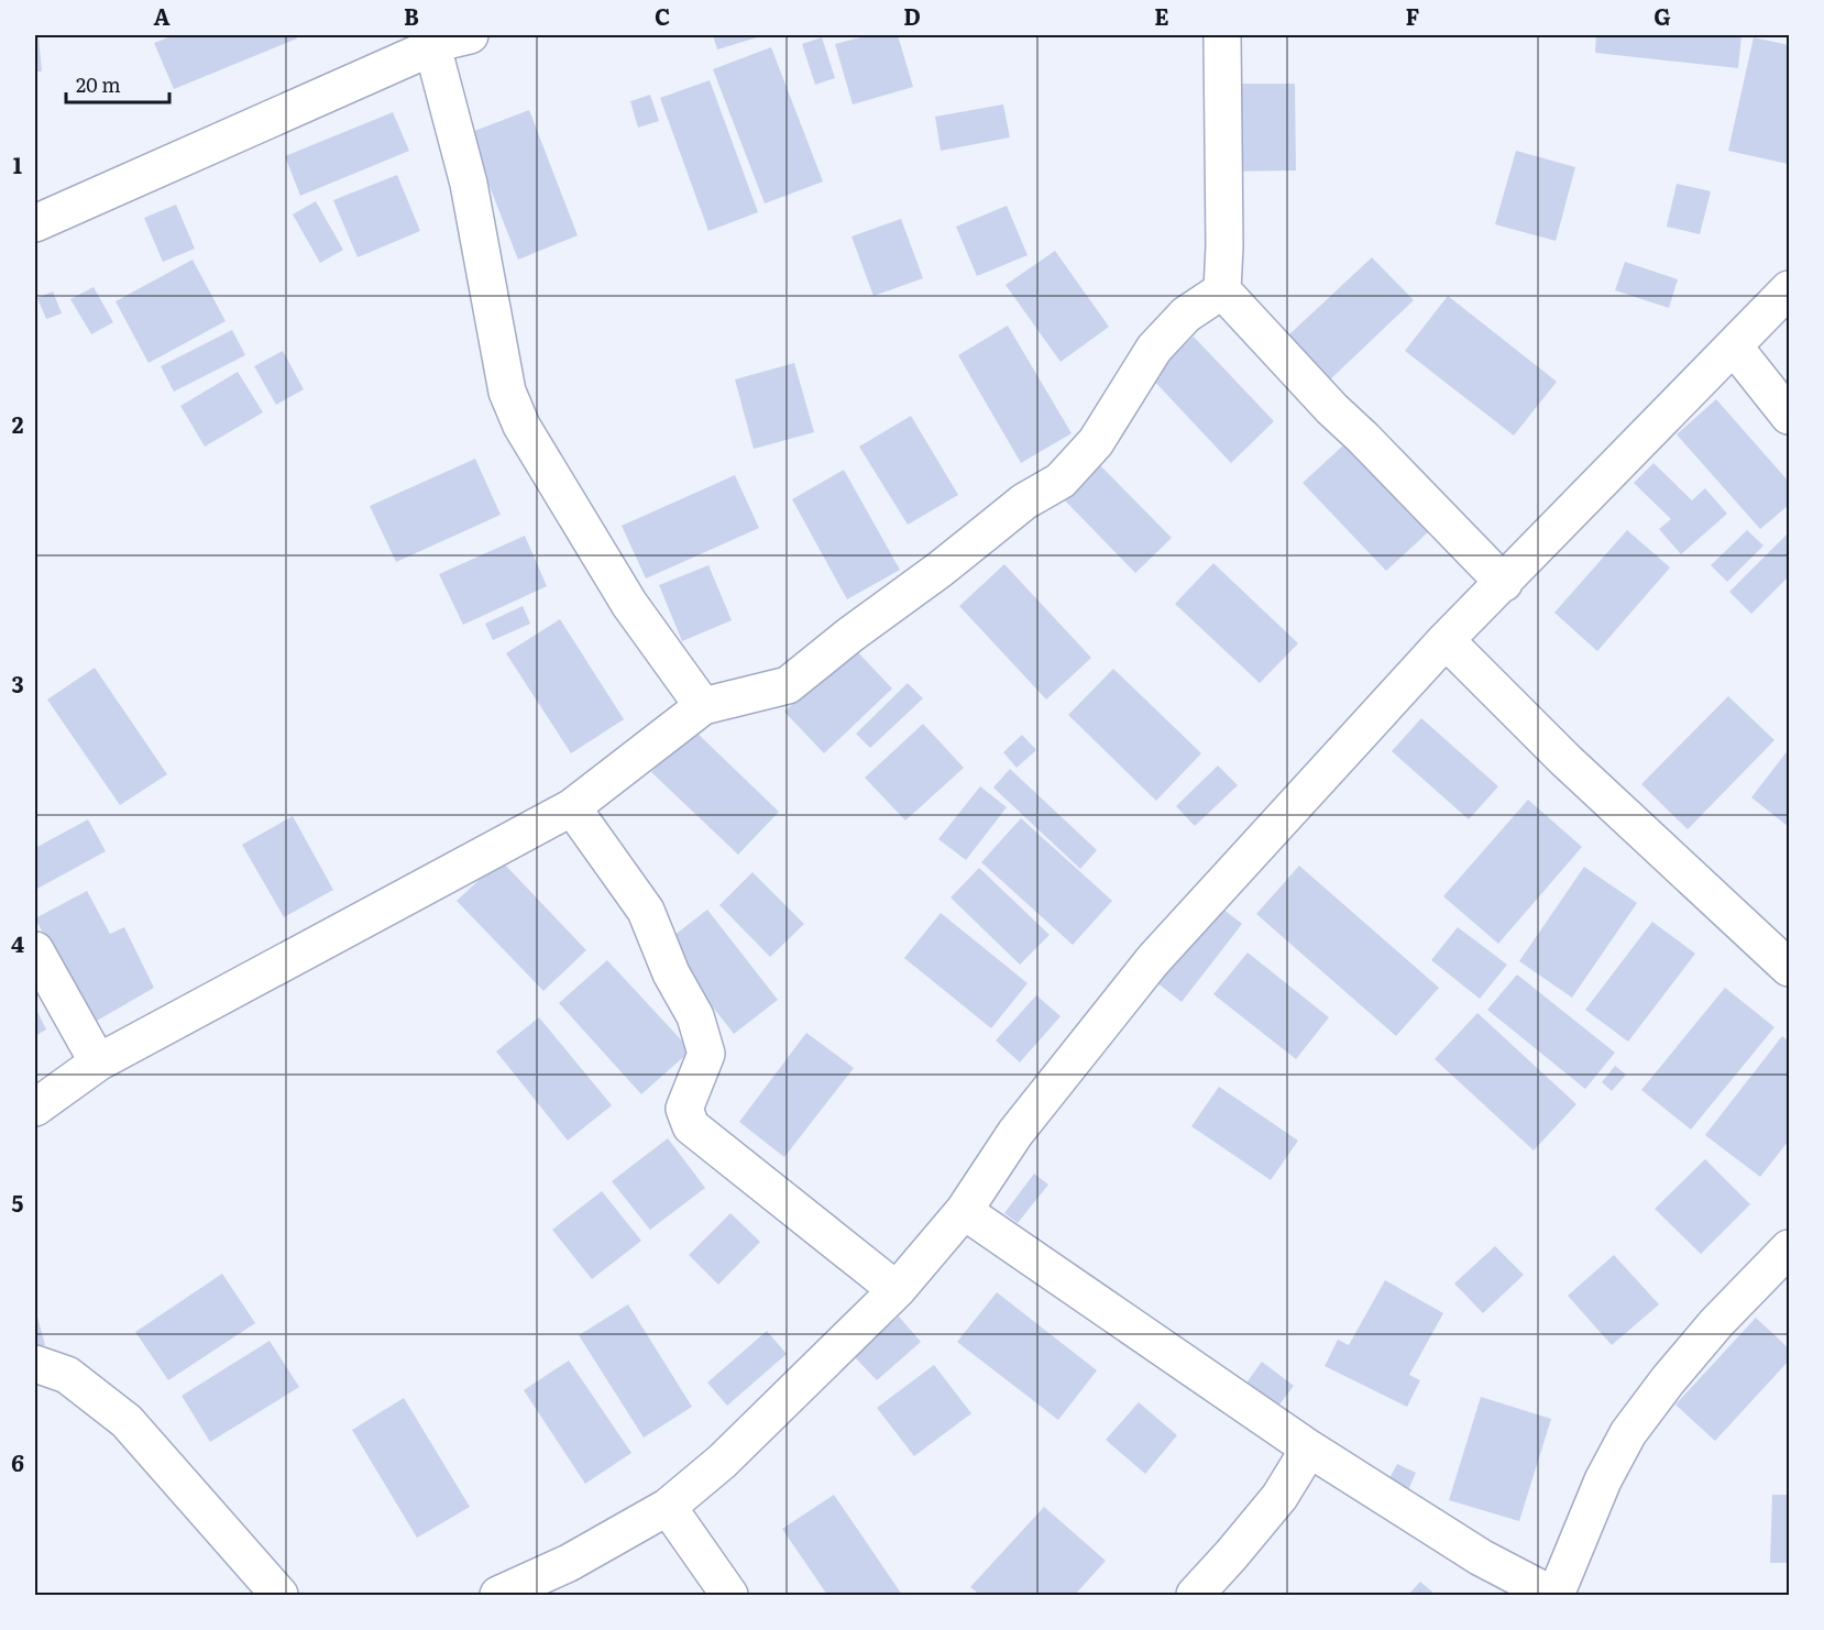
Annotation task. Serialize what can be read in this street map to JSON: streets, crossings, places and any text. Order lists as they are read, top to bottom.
{
  "scale_bar": "20 m",
  "grid": {
    "columns": [
      "A",
      "B",
      "C",
      "D",
      "E",
      "F",
      "G"
    ],
    "rows": [
      "1",
      "2",
      "3",
      "4",
      "5",
      "6"
    ]
  }
}
